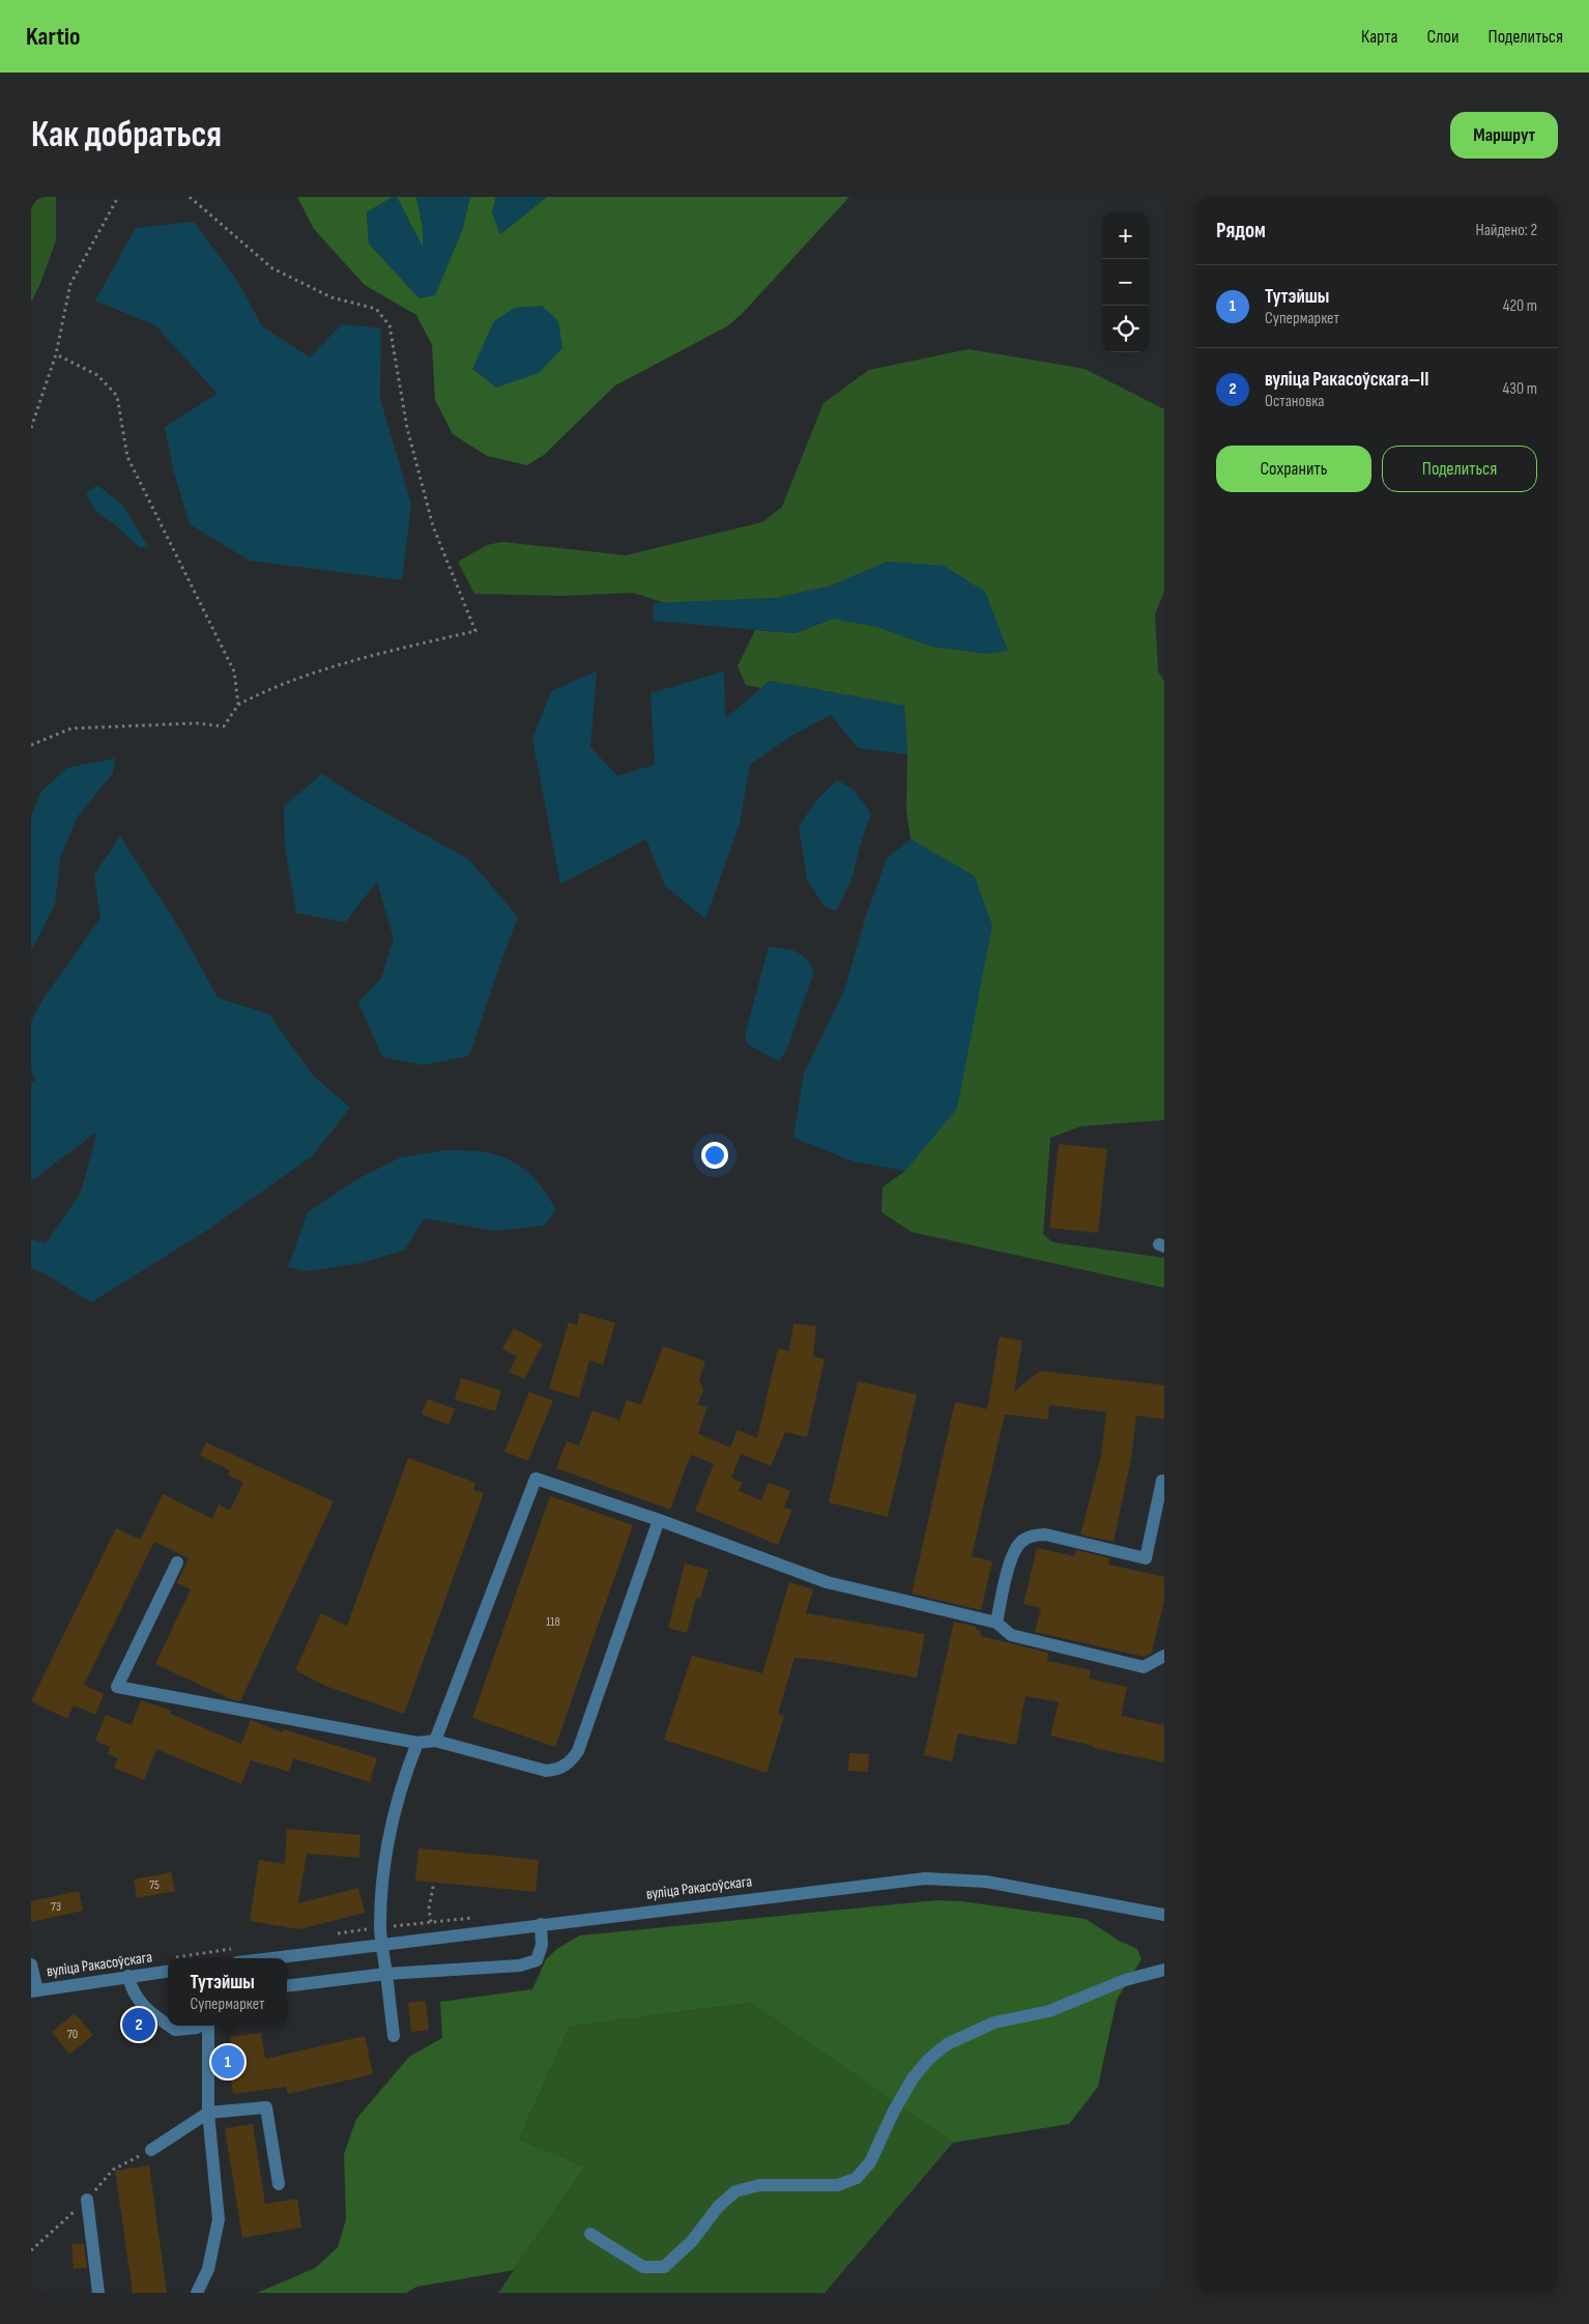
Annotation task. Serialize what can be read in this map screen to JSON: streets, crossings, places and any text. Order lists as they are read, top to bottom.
{
  "streets": {
    "street": ["вуліца Ракасоўскага"]
  },
  "house_numbers": [
    "118",
    "75",
    "73",
    "70"
  ],
  "page": {
    "header": "Kartio",
    "nav": ["Карта", "Слои", "Поделиться"],
    "buttons": [
      "Маршрут",
      ["Сохранить", "Поделиться"]
    ],
    "title": "Как добраться",
    "heading": ["Рядом", "Найдено: 2"],
    "map_buttons": ["+", "−"],
    "list": [
      {
        "mark": "1",
        "name": "Тутэйшы",
        "note": "Супермаркет",
        "value": "420 m"
      },
      {
        "mark": "2",
        "name": "вуліца Ракасоўскага–II",
        "note": "Остановка",
        "value": "430 m"
      }
    ],
    "popup": ["Тутэйшы", "Супермаркет"],
    "pins": ["2", "1"]
  }
}
